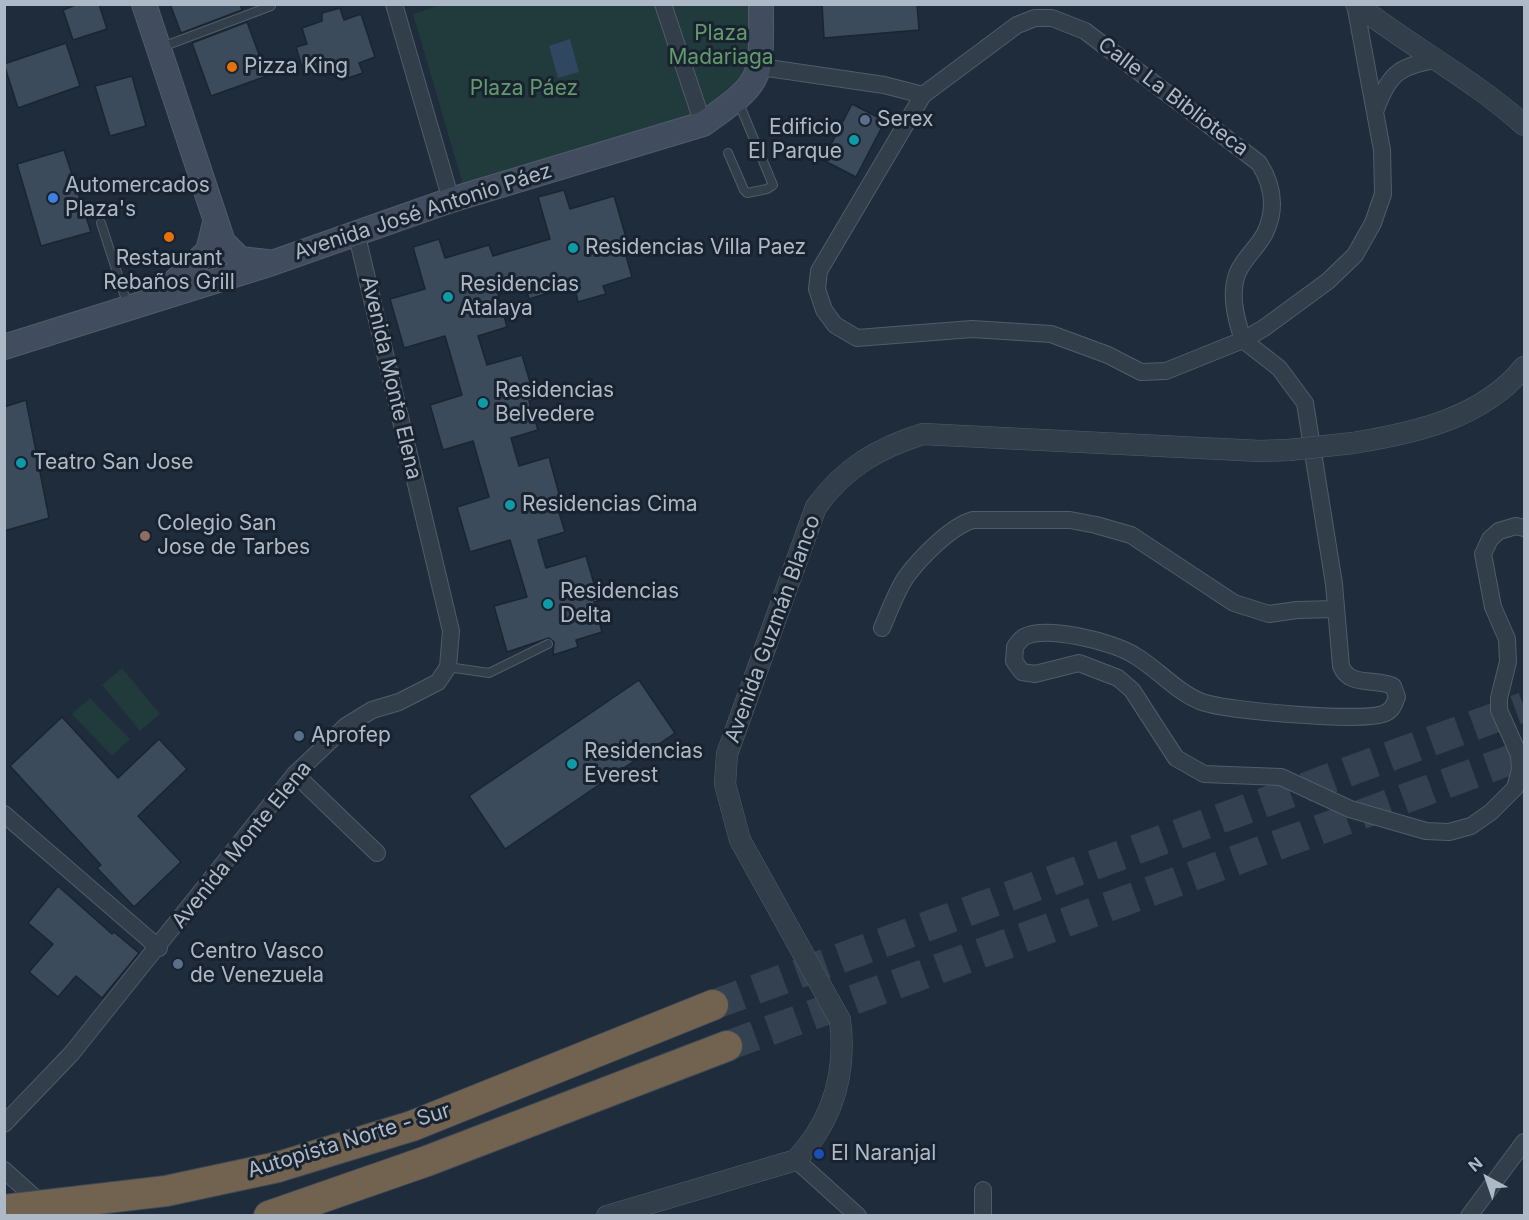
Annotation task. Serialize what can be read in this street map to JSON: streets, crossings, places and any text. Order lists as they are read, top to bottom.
{
  "streets": {
    "highway": ["Autopista Norte - Sur"],
    "main road": ["Avenida José Antonio Páez"],
    "street": ["Calle La Biblioteca", "Avenida Monte Elena", "Avenida Guzmán Blanco"]
  },
  "crossings": [
    ["Avenida José Antonio Páez", "Avenida Monte Elena"]
  ],
  "parks": ["Plaza Madariaga", "Plaza Páez"],
  "places": [
    "Pizza King",
    "Serex",
    "Edificio El Parque",
    "Automercados Plaza's",
    "Restaurant Rebaños Grill",
    "Residencias Villa Paez",
    "Residencias Atalaya",
    "Residencias Belvedere",
    "Teatro San Jose",
    "Residencias Cima",
    "Colegio San Jose de Tarbes",
    "Residencias Delta",
    "Aprofep",
    "Residencias Everest",
    "Centro Vasco de Venezuela",
    "El Naranjal"
  ],
  "north": "top left"
}
